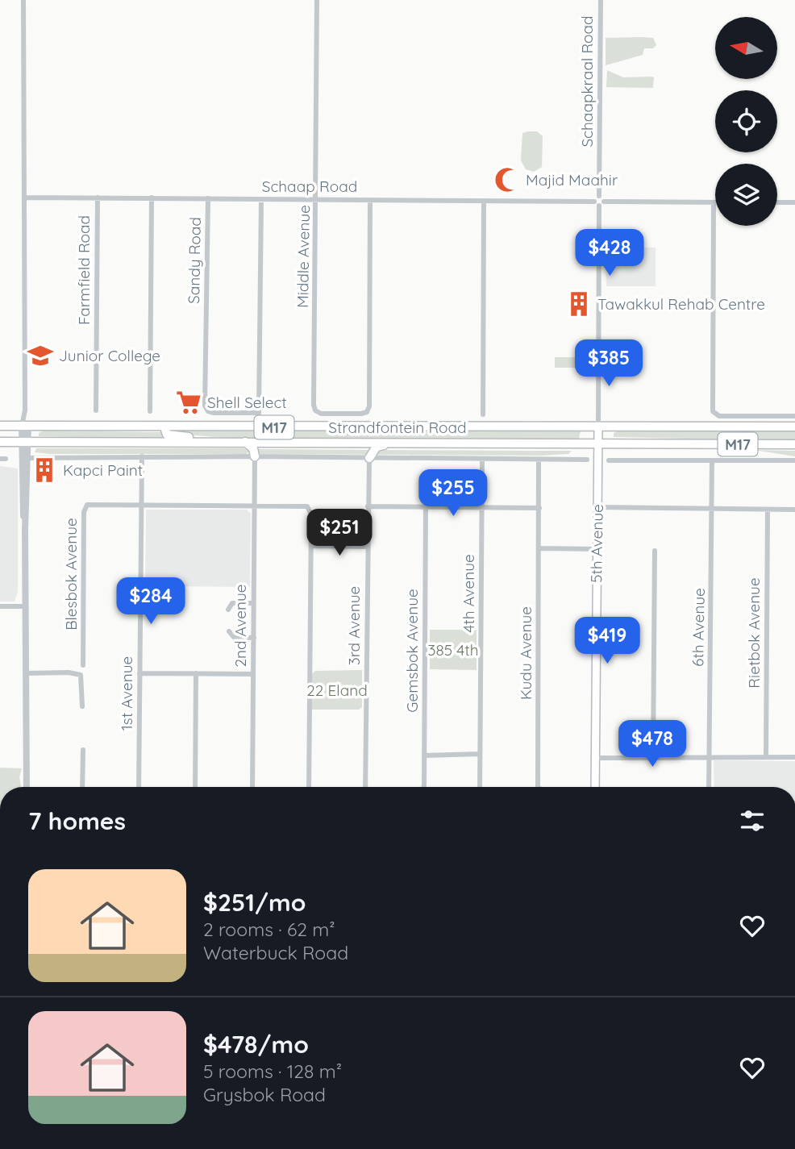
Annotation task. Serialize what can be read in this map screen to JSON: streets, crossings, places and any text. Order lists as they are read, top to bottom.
{
  "streets": {
    "main road": ["M17", "Strandfontein Road", "5th Avenue"],
    "street": [
      "Schaapkraal Road",
      "Schaap Road",
      "Middle Avenue",
      "Sandy Road",
      "Farmfield Road",
      "Blesbok Avenue",
      "4th Avenue",
      "2nd Avenue",
      "3rd Avenue",
      "6th Avenue",
      "Rietbok Avenue",
      "Gemsbok Avenue",
      "Kudu Avenue",
      "1st Avenue"
    ]
  },
  "crossings": [
    ["Schaap Road", "Middle Avenue"],
    ["Schaap Road", "Sandy Road"],
    ["Schaap Road", "Farmfield Road"],
    ["Strandfontein Road", "5th Avenue"],
    ["Strandfontein Road", "4th Avenue"],
    ["Strandfontein Road", "2nd Avenue"],
    ["Strandfontein Road", "3rd Avenue"],
    ["Strandfontein Road", "Kudu Avenue"],
    ["Strandfontein Road", "1st Avenue"],
    ["Blesbok Avenue", "1st Avenue"]
  ],
  "parks": ["385 4th", "22 Eland"],
  "places": {
    "mosque": ["Majid Maahir"],
    "building": ["Tawakkul Rehab Centre", "Kapci Paint"],
    "school or university": ["Junior College"],
    "supermarket": ["Shell Select"]
  },
  "north": "left",
  "page": {
    "price": [
      "$428",
      "$385",
      "$255",
      "$251",
      "$284",
      "$419",
      "$478"
    ],
    "heading": "7 homes",
    "list": [
      {
        "name": "$251/mo",
        "note": "2 rooms · 62 m² · Waterbuck Road"
      },
      {
        "name": "$478/mo",
        "note": "5 rooms · 128 m² · Grysbok Road"
      }
    ]
  }
}
